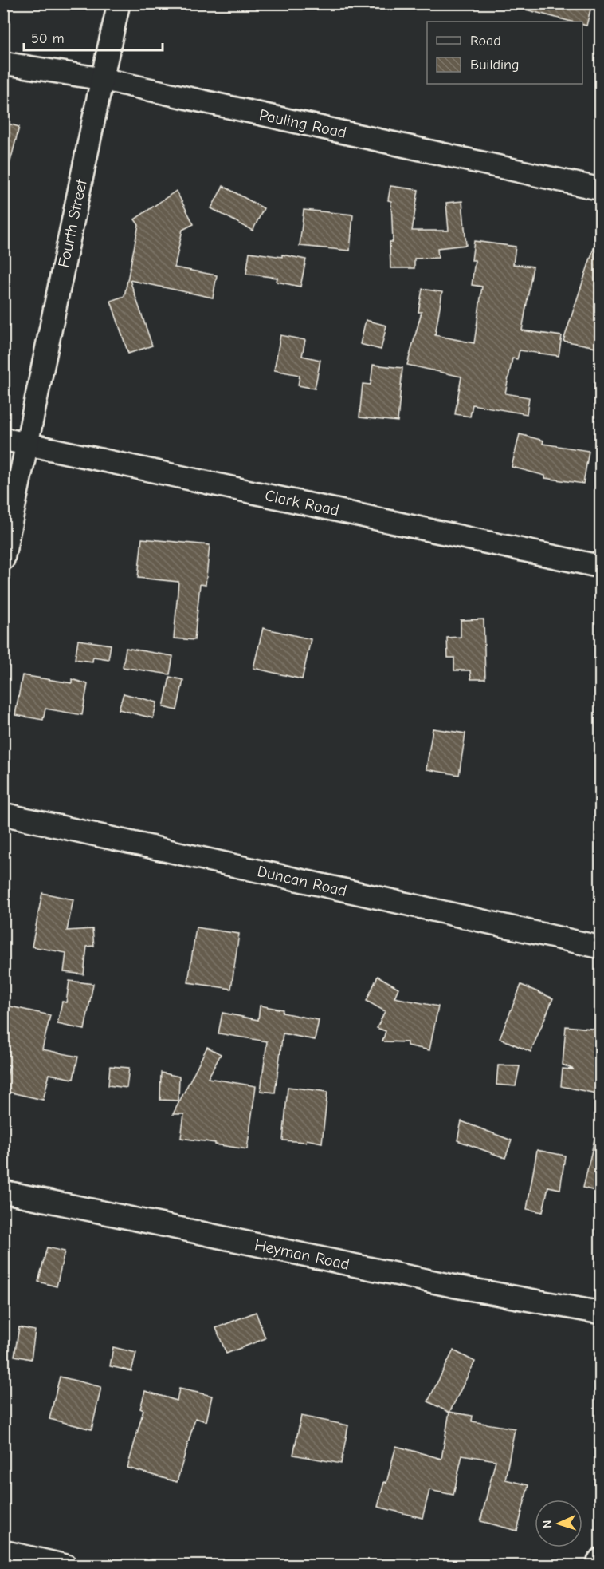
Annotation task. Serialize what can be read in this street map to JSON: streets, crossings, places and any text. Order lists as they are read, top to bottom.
{
  "streets": {
    "street": [
      "Pauling Road",
      "Fourth Street",
      "Clark Road",
      "Duncan Road",
      "Heyman Road"
    ]
  },
  "crossings": [
    ["Pauling Road", "Fourth Street"],
    ["Fourth Street", "Clark Road"]
  ],
  "legend": ["Road", "Building"],
  "scale_bar": "50 m",
  "north": "left"
}
